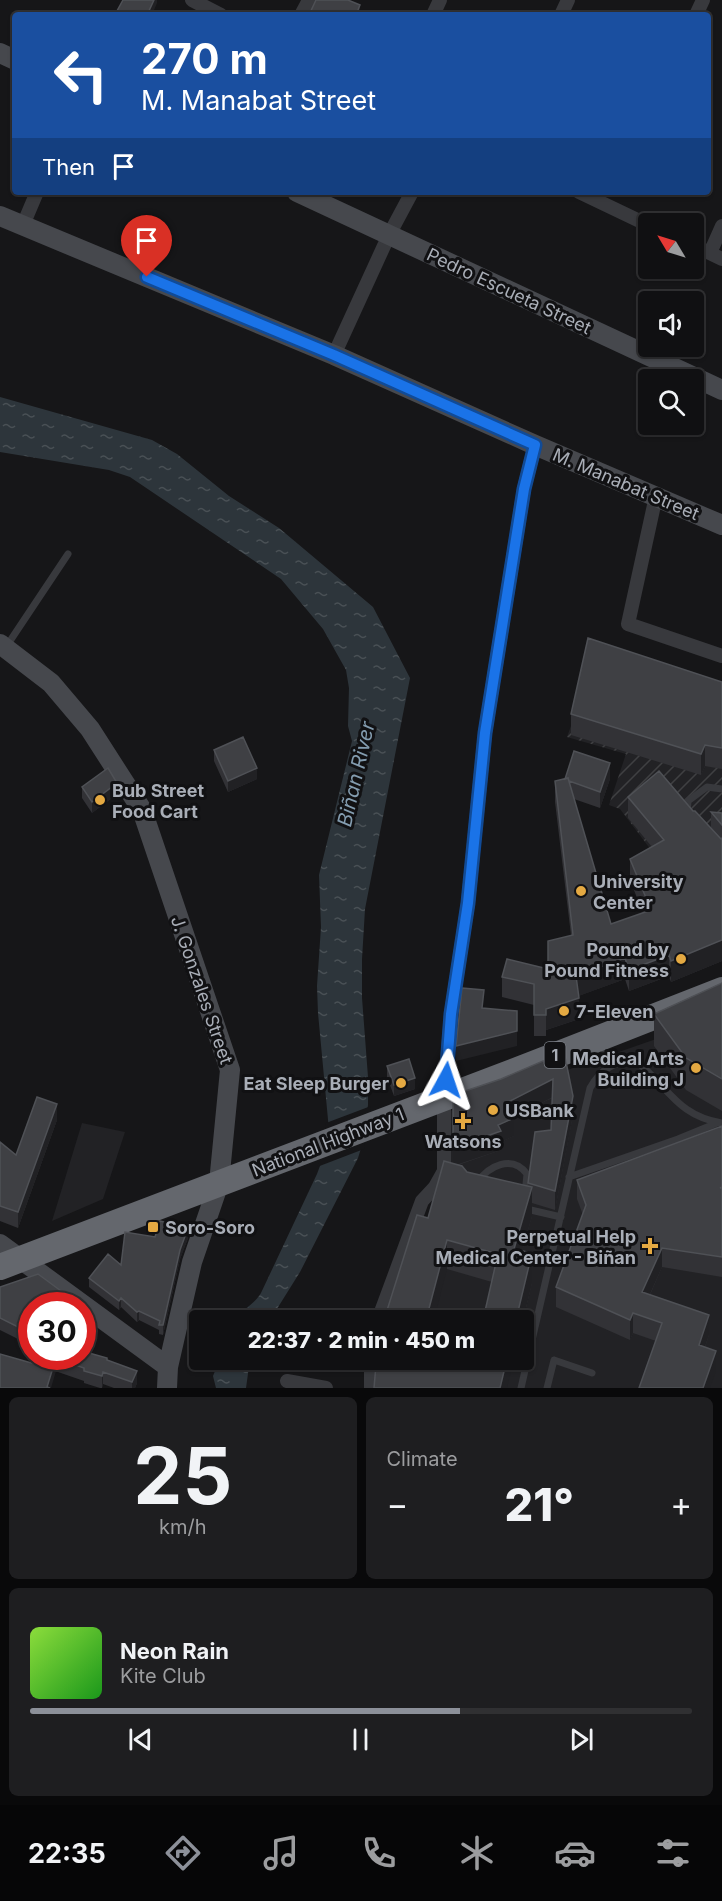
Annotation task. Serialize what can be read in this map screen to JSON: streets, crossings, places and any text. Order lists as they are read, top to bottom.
{
  "streets": {
    "highway": ["1", "National Highway 1"],
    "street": ["Pedro Escueta Street", "M. Manabat Street", "J. Gonzales Street"]
  },
  "crossings": [
    ["J. Gonzales Street", "National Highway 1"]
  ],
  "water": ["Biñan River"],
  "places": {
    "other": [
      "Bub Street Food Cart",
      "University Center",
      "Pound by Pound Fitness",
      "7-Eleven",
      "Medical Arts Building J",
      "Eat Sleep Burger",
      "USBank"
    ],
    "health": ["Watsons", "Perpetual Help Medical Center - Biñan"],
    "transit": ["Soro-Soro"]
  },
  "north": "top left",
  "page": {
    "turn": ["270 m", "M. Manabat Street"],
    "then": "Then",
    "limit": "30",
    "trip": "22:37 · 2 min · 450 m",
    "tile": [
      ["25", "km/h"],
      "Climate"
    ],
    "heat": ["−", "21°", "+"],
    "song": ["Neon Rain", "Kite Club"],
    "tabs": "22:35"
  }
}
